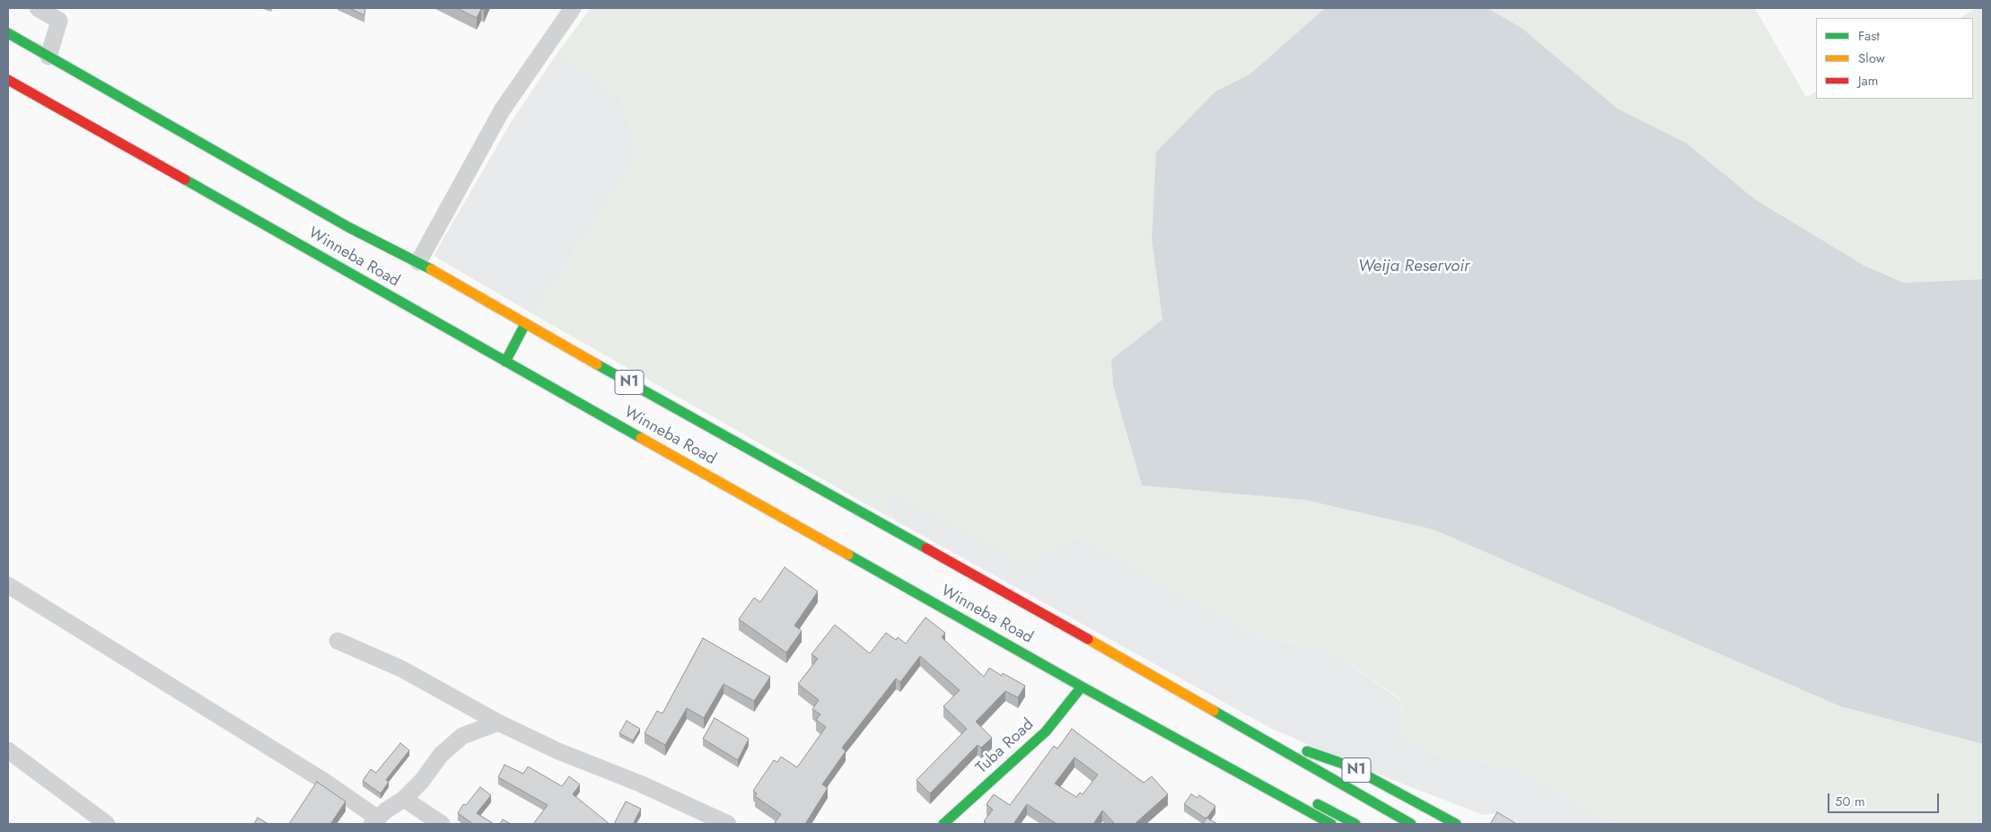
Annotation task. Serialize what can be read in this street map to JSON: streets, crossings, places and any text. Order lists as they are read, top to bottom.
{
  "streets": {
    "main road": ["Winneba Road", "N1", "Tuba Road"]
  },
  "crossings": [
    ["Winneba Road", "Tuba Road"]
  ],
  "water": ["Weija Reservoir"],
  "legend": ["Fast", "Slow", "Jam"],
  "scale_bar": "50 m"
}
